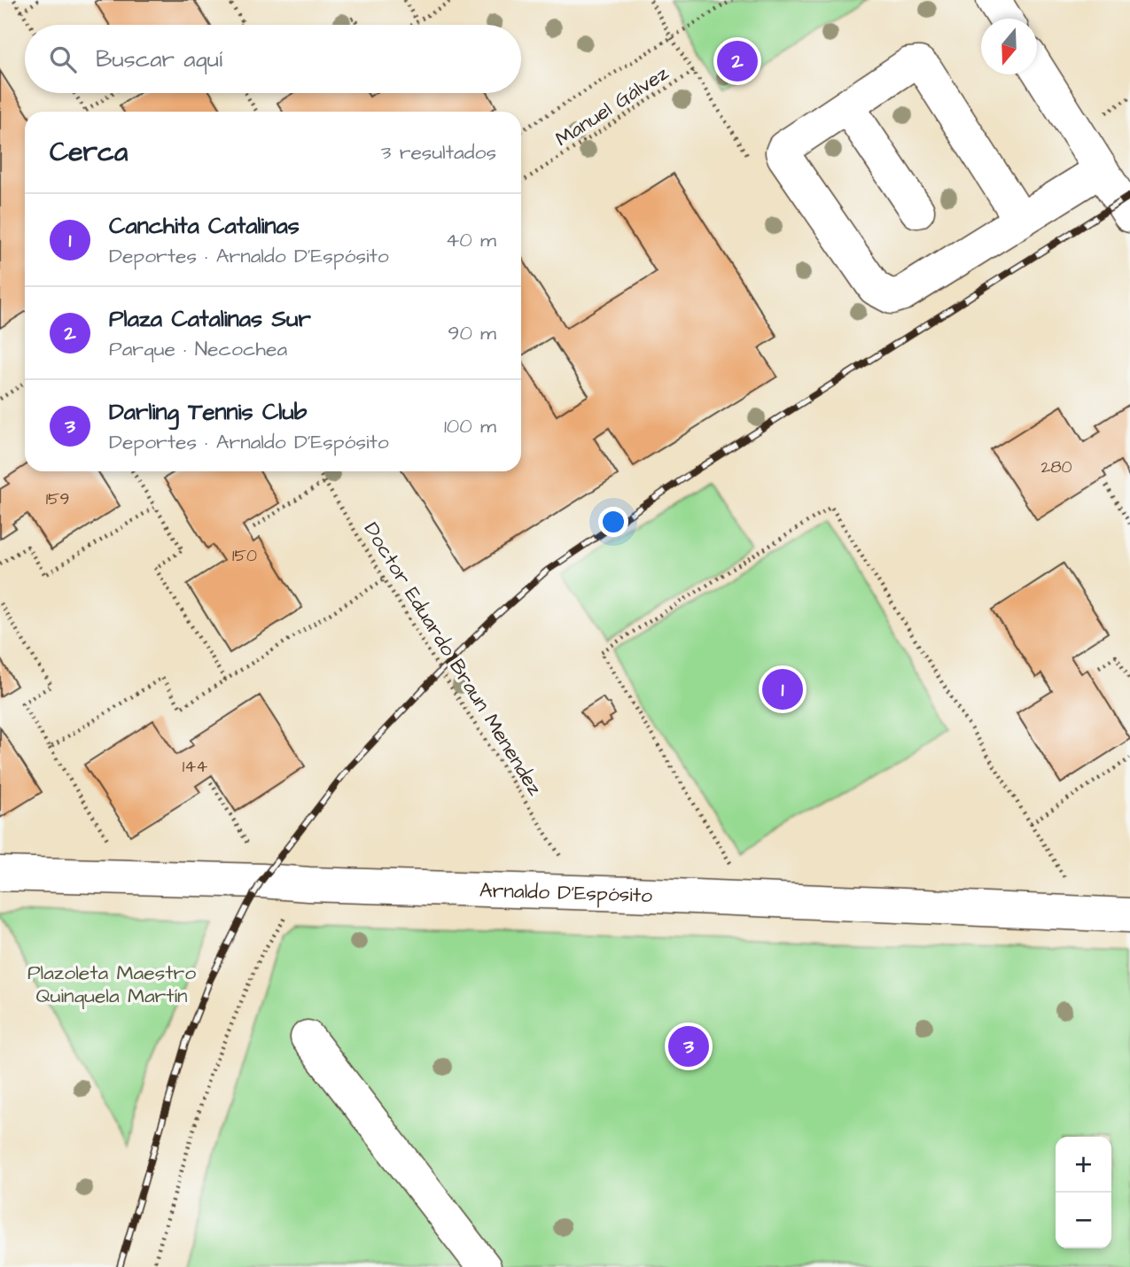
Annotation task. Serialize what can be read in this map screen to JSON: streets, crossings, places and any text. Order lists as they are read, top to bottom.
{
  "streets": {
    "street": ["Arnaldo D'Espósito"],
    "path": ["Manuel Gálvez", "Doctor Eduardo Braun Menendez"]
  },
  "parks": ["Plazoleta Maestro Quinquela Martín"],
  "house_numbers": [
    "280",
    "159",
    "150",
    "144"
  ],
  "north": "bottom",
  "page": {
    "search": "Buscar aquí",
    "pins": ["2", "1", "3"],
    "heading": ["Cerca", "3 resultados"],
    "list": [
      {
        "mark": "1",
        "name": "Canchita Catalinas",
        "note": "Deportes · Arnaldo D'Espósito",
        "value": "40 m"
      },
      {
        "mark": "2",
        "name": "Plaza Catalinas Sur",
        "note": "Parque · Necochea",
        "value": "90 m"
      },
      {
        "mark": "3",
        "name": "Darling Tennis Club",
        "note": "Deportes · Arnaldo D'Espósito",
        "value": "100 m"
      }
    ],
    "map_buttons": ["+", "−"]
  }
}
